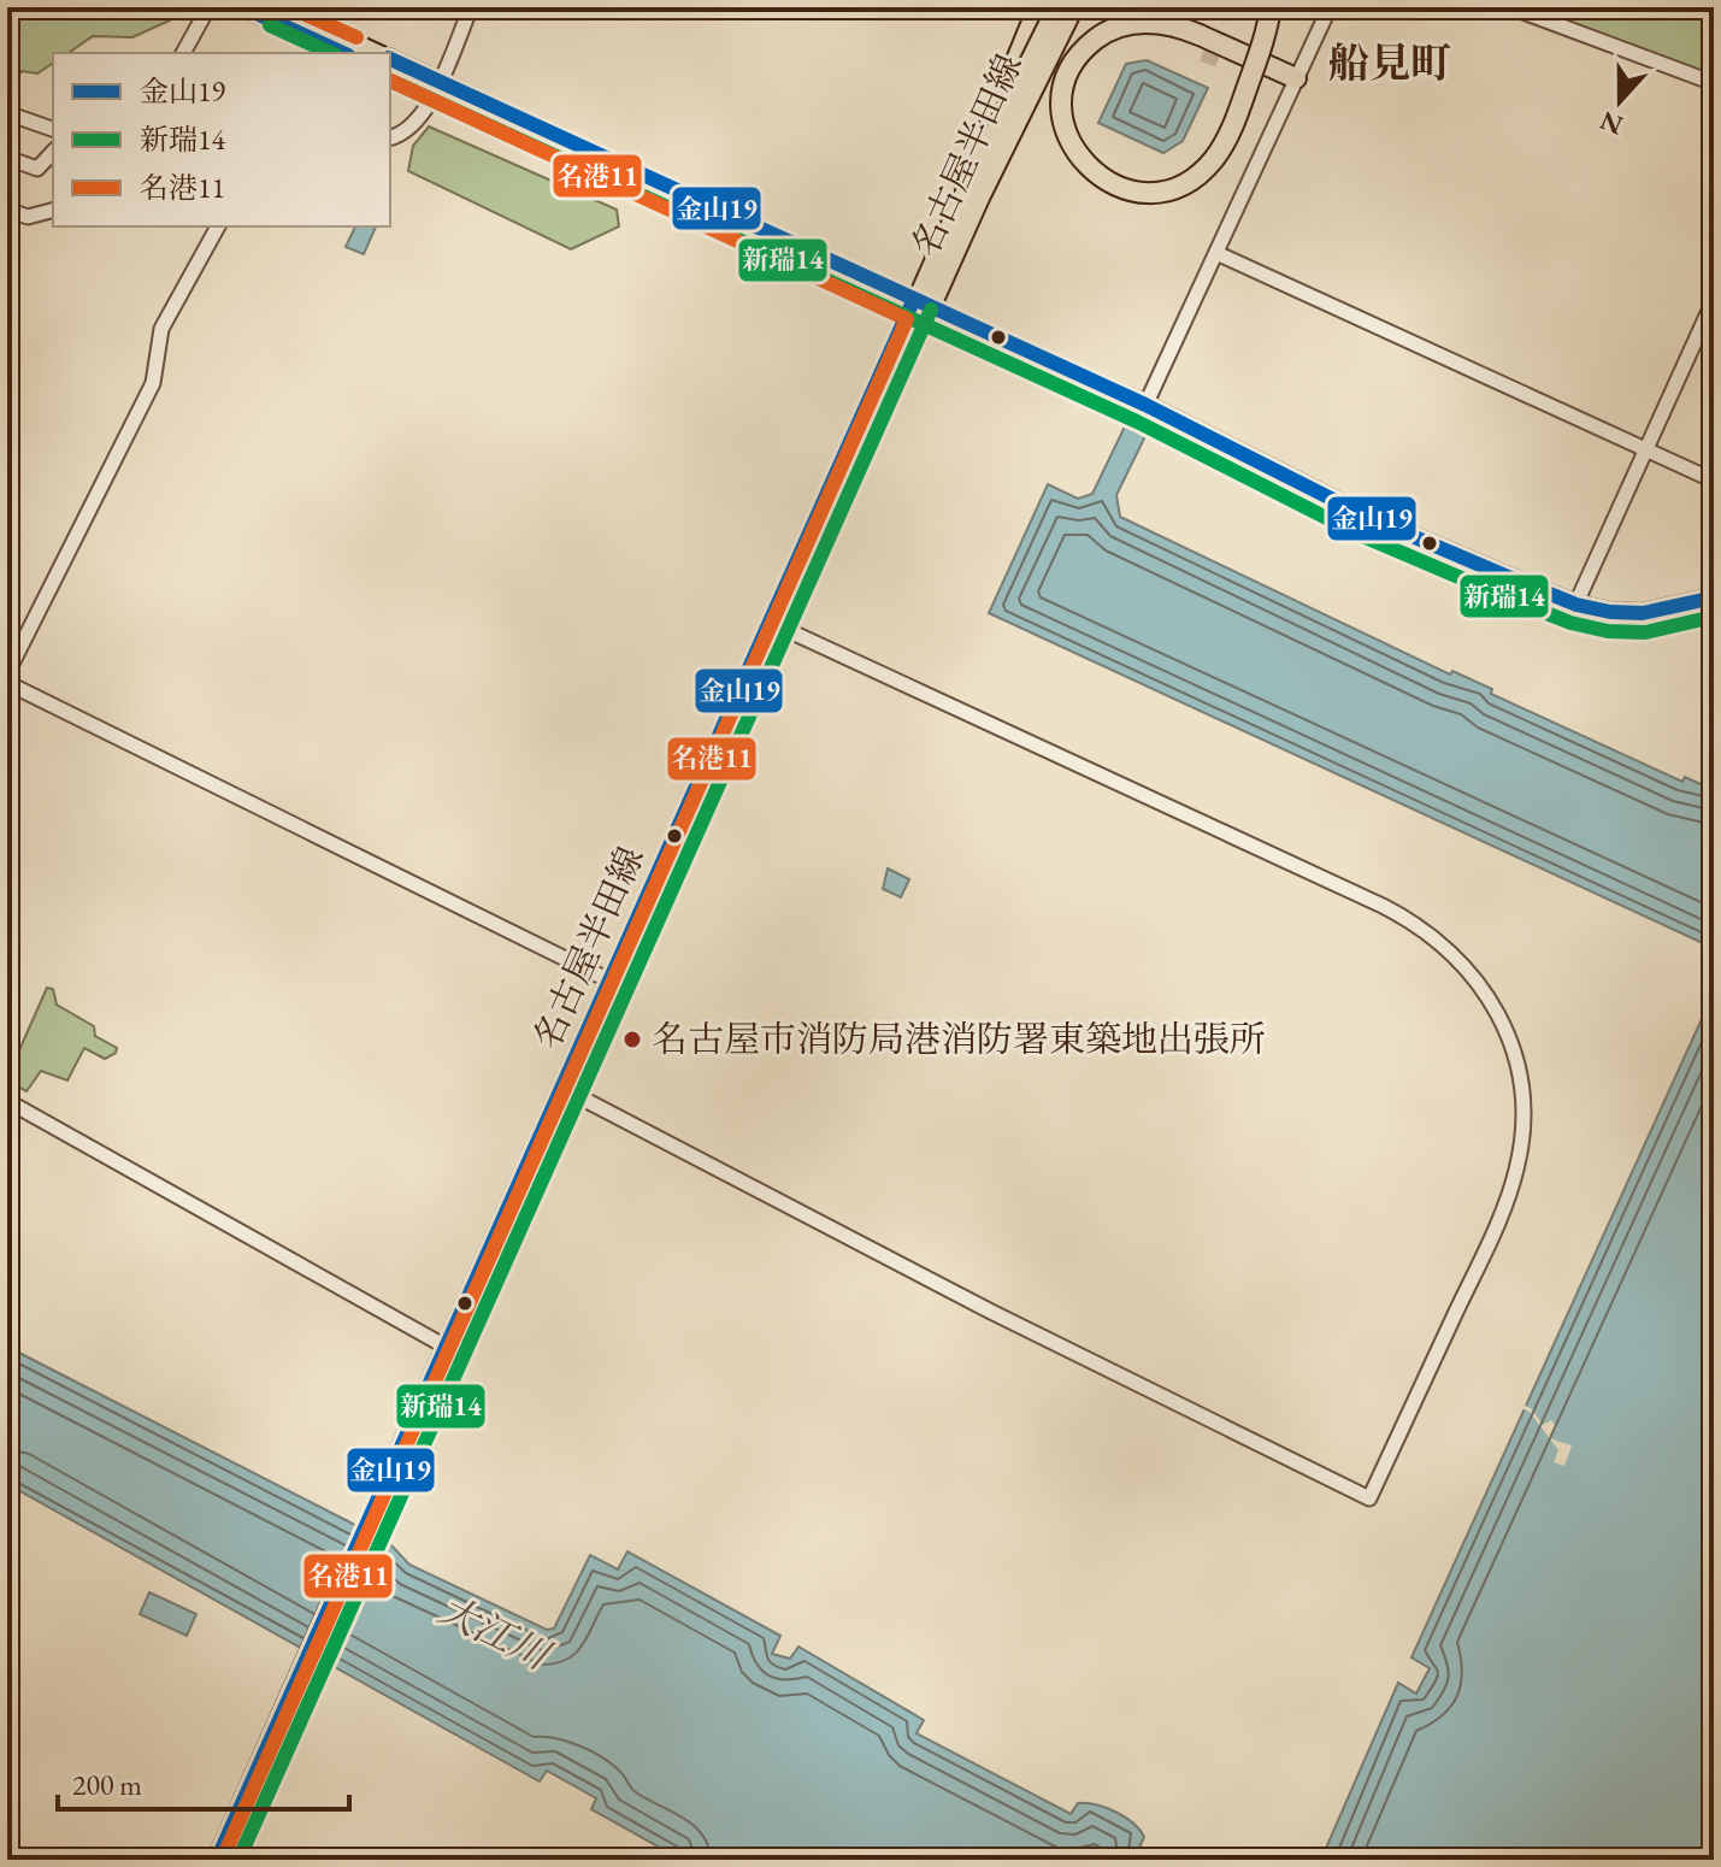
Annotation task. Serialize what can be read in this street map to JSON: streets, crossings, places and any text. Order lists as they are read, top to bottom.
{
  "streets": {
    "main road": ["名古屋半田線"]
  },
  "districts": ["船見町"],
  "water": ["大江川"],
  "places": ["名古屋市消防局港消防署東築地出張所"],
  "lines": ["transit line 金山19", "transit line 名港11", "transit line 新瑞14"],
  "legend": ["金山19", "新瑞14", "名港11"],
  "scale_bar": "200 m",
  "north": "bottom"
}
